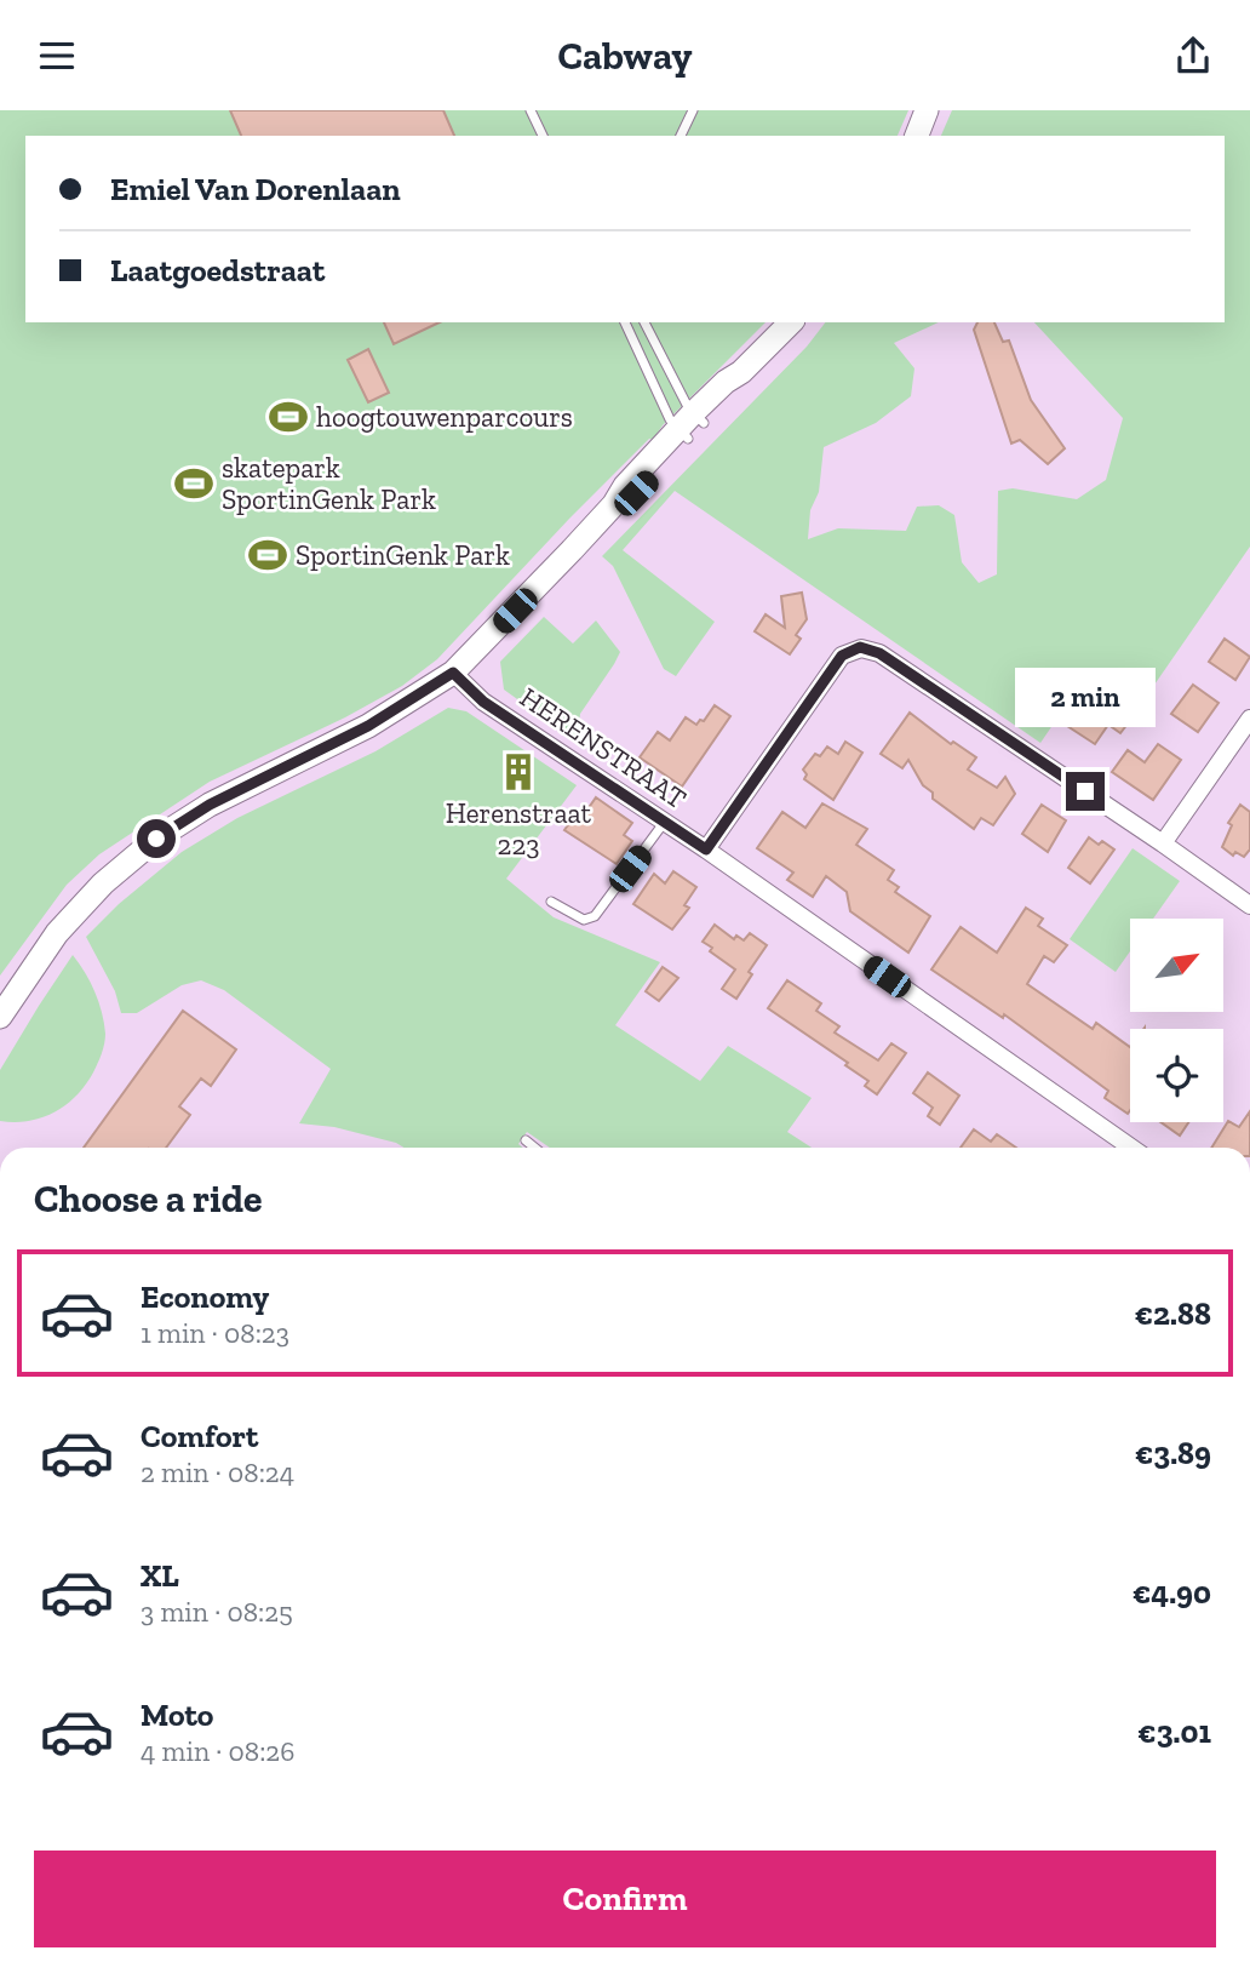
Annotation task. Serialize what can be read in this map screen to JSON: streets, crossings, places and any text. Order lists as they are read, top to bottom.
{
  "streets": {
    "street": ["HERENSTRAAT"]
  },
  "places": {
    "sports": ["hoogtouwenparcours", "skatepark SportinGenk Park", "SportinGenk Park"],
    "building": ["Herenstraat 223"]
  },
  "north": "top right",
  "page": {
    "header": "Cabway",
    "banner": ["Emiel Van Dorenlaan", "Laatgoedstraat"],
    "bubble": "2 min",
    "heading": "Choose a ride",
    "list": [
      {
        "name": "Economy",
        "note": "1 min · 08:23",
        "value": "€2.88"
      },
      {
        "name": "Comfort",
        "note": "2 min · 08:24",
        "value": "€3.89"
      },
      {
        "name": "XL",
        "note": "3 min · 08:25",
        "value": "€4.90"
      },
      {
        "name": "Moto",
        "note": "4 min · 08:26",
        "value": "€3.01"
      }
    ],
    "buttons": "Confirm"
  }
}
